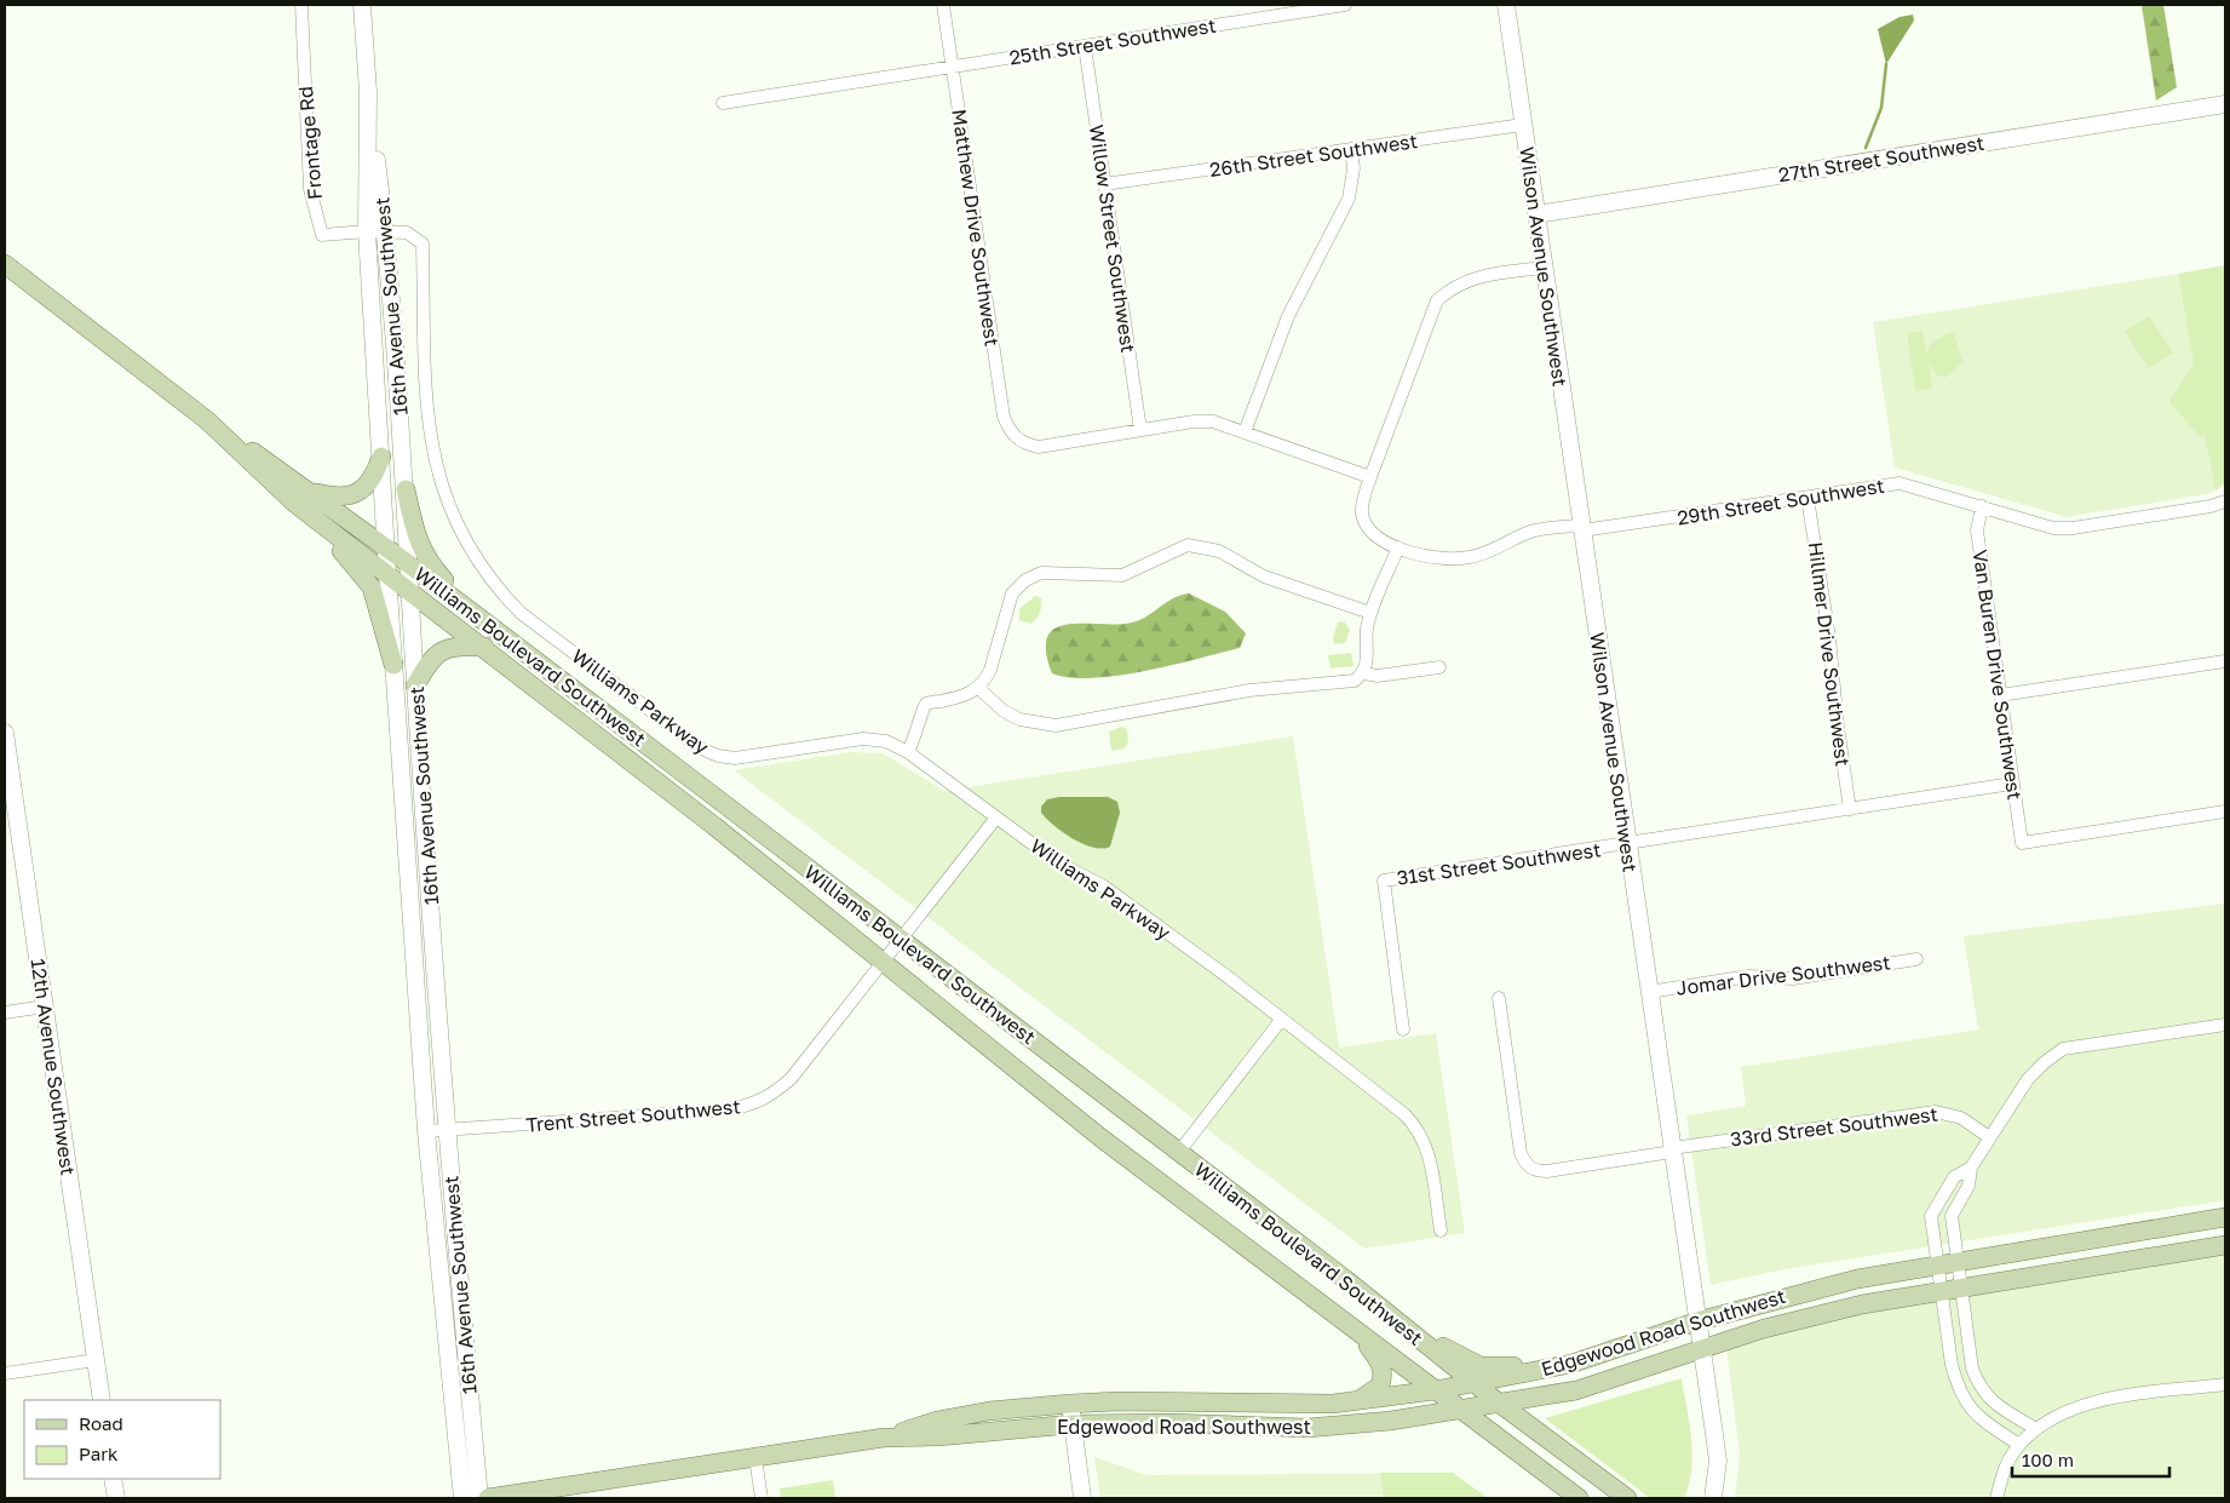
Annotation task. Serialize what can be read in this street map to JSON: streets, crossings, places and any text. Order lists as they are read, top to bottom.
{
  "streets": {
    "main road": [
      "27th Street Southwest",
      "Wilson Avenue Southwest",
      "16th Avenue Southwest",
      "Williams Boulevard Southwest",
      "12th Avenue Southwest",
      "Edgewood Road Southwest"
    ],
    "street": [
      "25th Street Southwest",
      "Frontage Rd",
      "26th Street Southwest",
      "Matthew Drive Southwest",
      "Willow Street Southwest",
      "29th Street Southwest",
      "Hillmer Drive Southwest",
      "Van Buren Drive Southwest",
      "Williams Parkway",
      "31st Street Southwest",
      "Jomar Drive Southwest",
      "Trent Street Southwest",
      "33rd Street Southwest"
    ]
  },
  "crossings": [
    ["25th Street Southwest", "Matthew Drive Southwest"],
    ["25th Street Southwest", "Willow Street Southwest"],
    ["Frontage Rd", "16th Avenue Southwest"],
    ["Frontage Rd", "Williams Parkway"],
    ["26th Street Southwest", "Willow Street Southwest"],
    ["26th Street Southwest", "Wilson Avenue Southwest"],
    ["27th Street Southwest", "Wilson Avenue Southwest"],
    ["Matthew Drive Southwest", "Willow Street Southwest"],
    ["Wilson Avenue Southwest", "29th Street Southwest"],
    ["Wilson Avenue Southwest", "31st Street Southwest"],
    ["Wilson Avenue Southwest", "Jomar Drive Southwest"],
    ["Wilson Avenue Southwest", "33rd Street Southwest"],
    ["Wilson Avenue Southwest", "Edgewood Road Southwest"],
    ["16th Avenue Southwest", "Williams Boulevard Southwest"],
    ["16th Avenue Southwest", "Williams Parkway"],
    ["16th Avenue Southwest", "Trent Street Southwest"],
    ["29th Street Southwest", "Hillmer Drive Southwest"],
    ["29th Street Southwest", "Van Buren Drive Southwest"],
    ["Hillmer Drive Southwest", "31st Street Southwest"],
    ["Williams Boulevard Southwest", "Trent Street Southwest"],
    ["Williams Boulevard Southwest", "Edgewood Road Southwest"],
    ["Van Buren Drive Southwest", "31st Street Southwest"],
    ["Williams Parkway", "Trent Street Southwest"]
  ],
  "legend": ["Road", "Park"],
  "scale_bar": "100 m"
}
